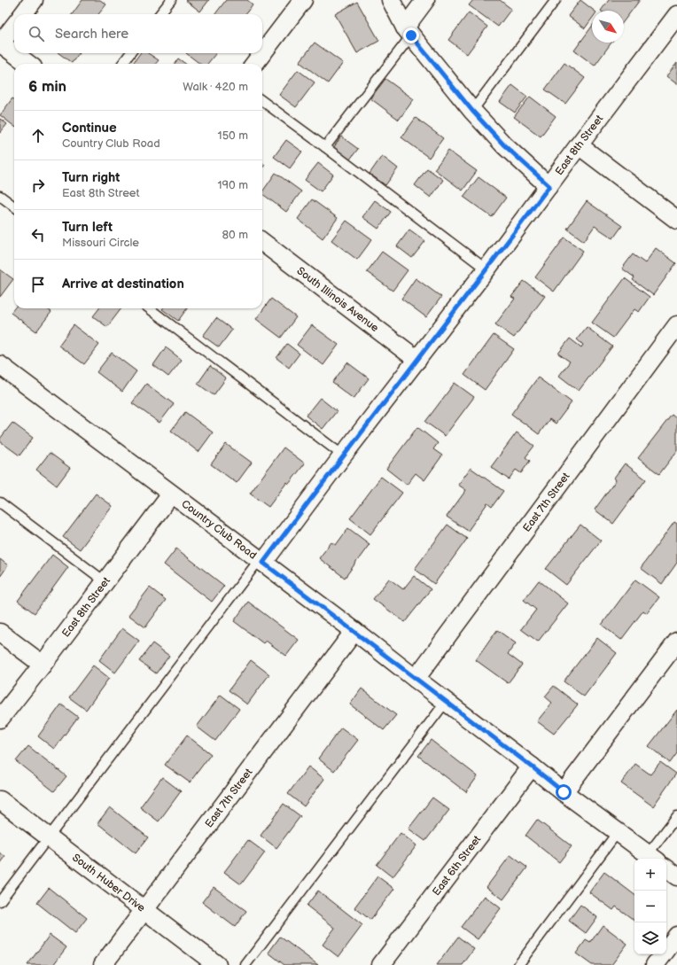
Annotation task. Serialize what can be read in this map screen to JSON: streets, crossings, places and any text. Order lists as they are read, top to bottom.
{
  "streets": {
    "street": [
      "East 8th Street",
      "South Illinois Avenue",
      "East 7th Street",
      "Country Club Road",
      "East 6th Street",
      "South Huber Drive"
    ]
  },
  "crossings": [
    ["East 8th Street", "South Illinois Avenue"],
    ["East 8th Street", "Country Club Road"],
    ["East 7th Street", "Country Club Road"],
    ["East 7th Street", "South Huber Drive"],
    ["Country Club Road", "East 6th Street"]
  ],
  "north": "bottom right",
  "page": {
    "search": "Search here",
    "heading": ["6 min", "Walk · 420 m"],
    "list": [
      ["Continue", "Country Club Road", "150 m"],
      ["Turn right", "East 8th Street", "190 m"],
      ["Turn left", "Missouri Circle", "80 m"],
      "Arrive at destination"
    ],
    "map_buttons": ["+", "−"]
  }
}
